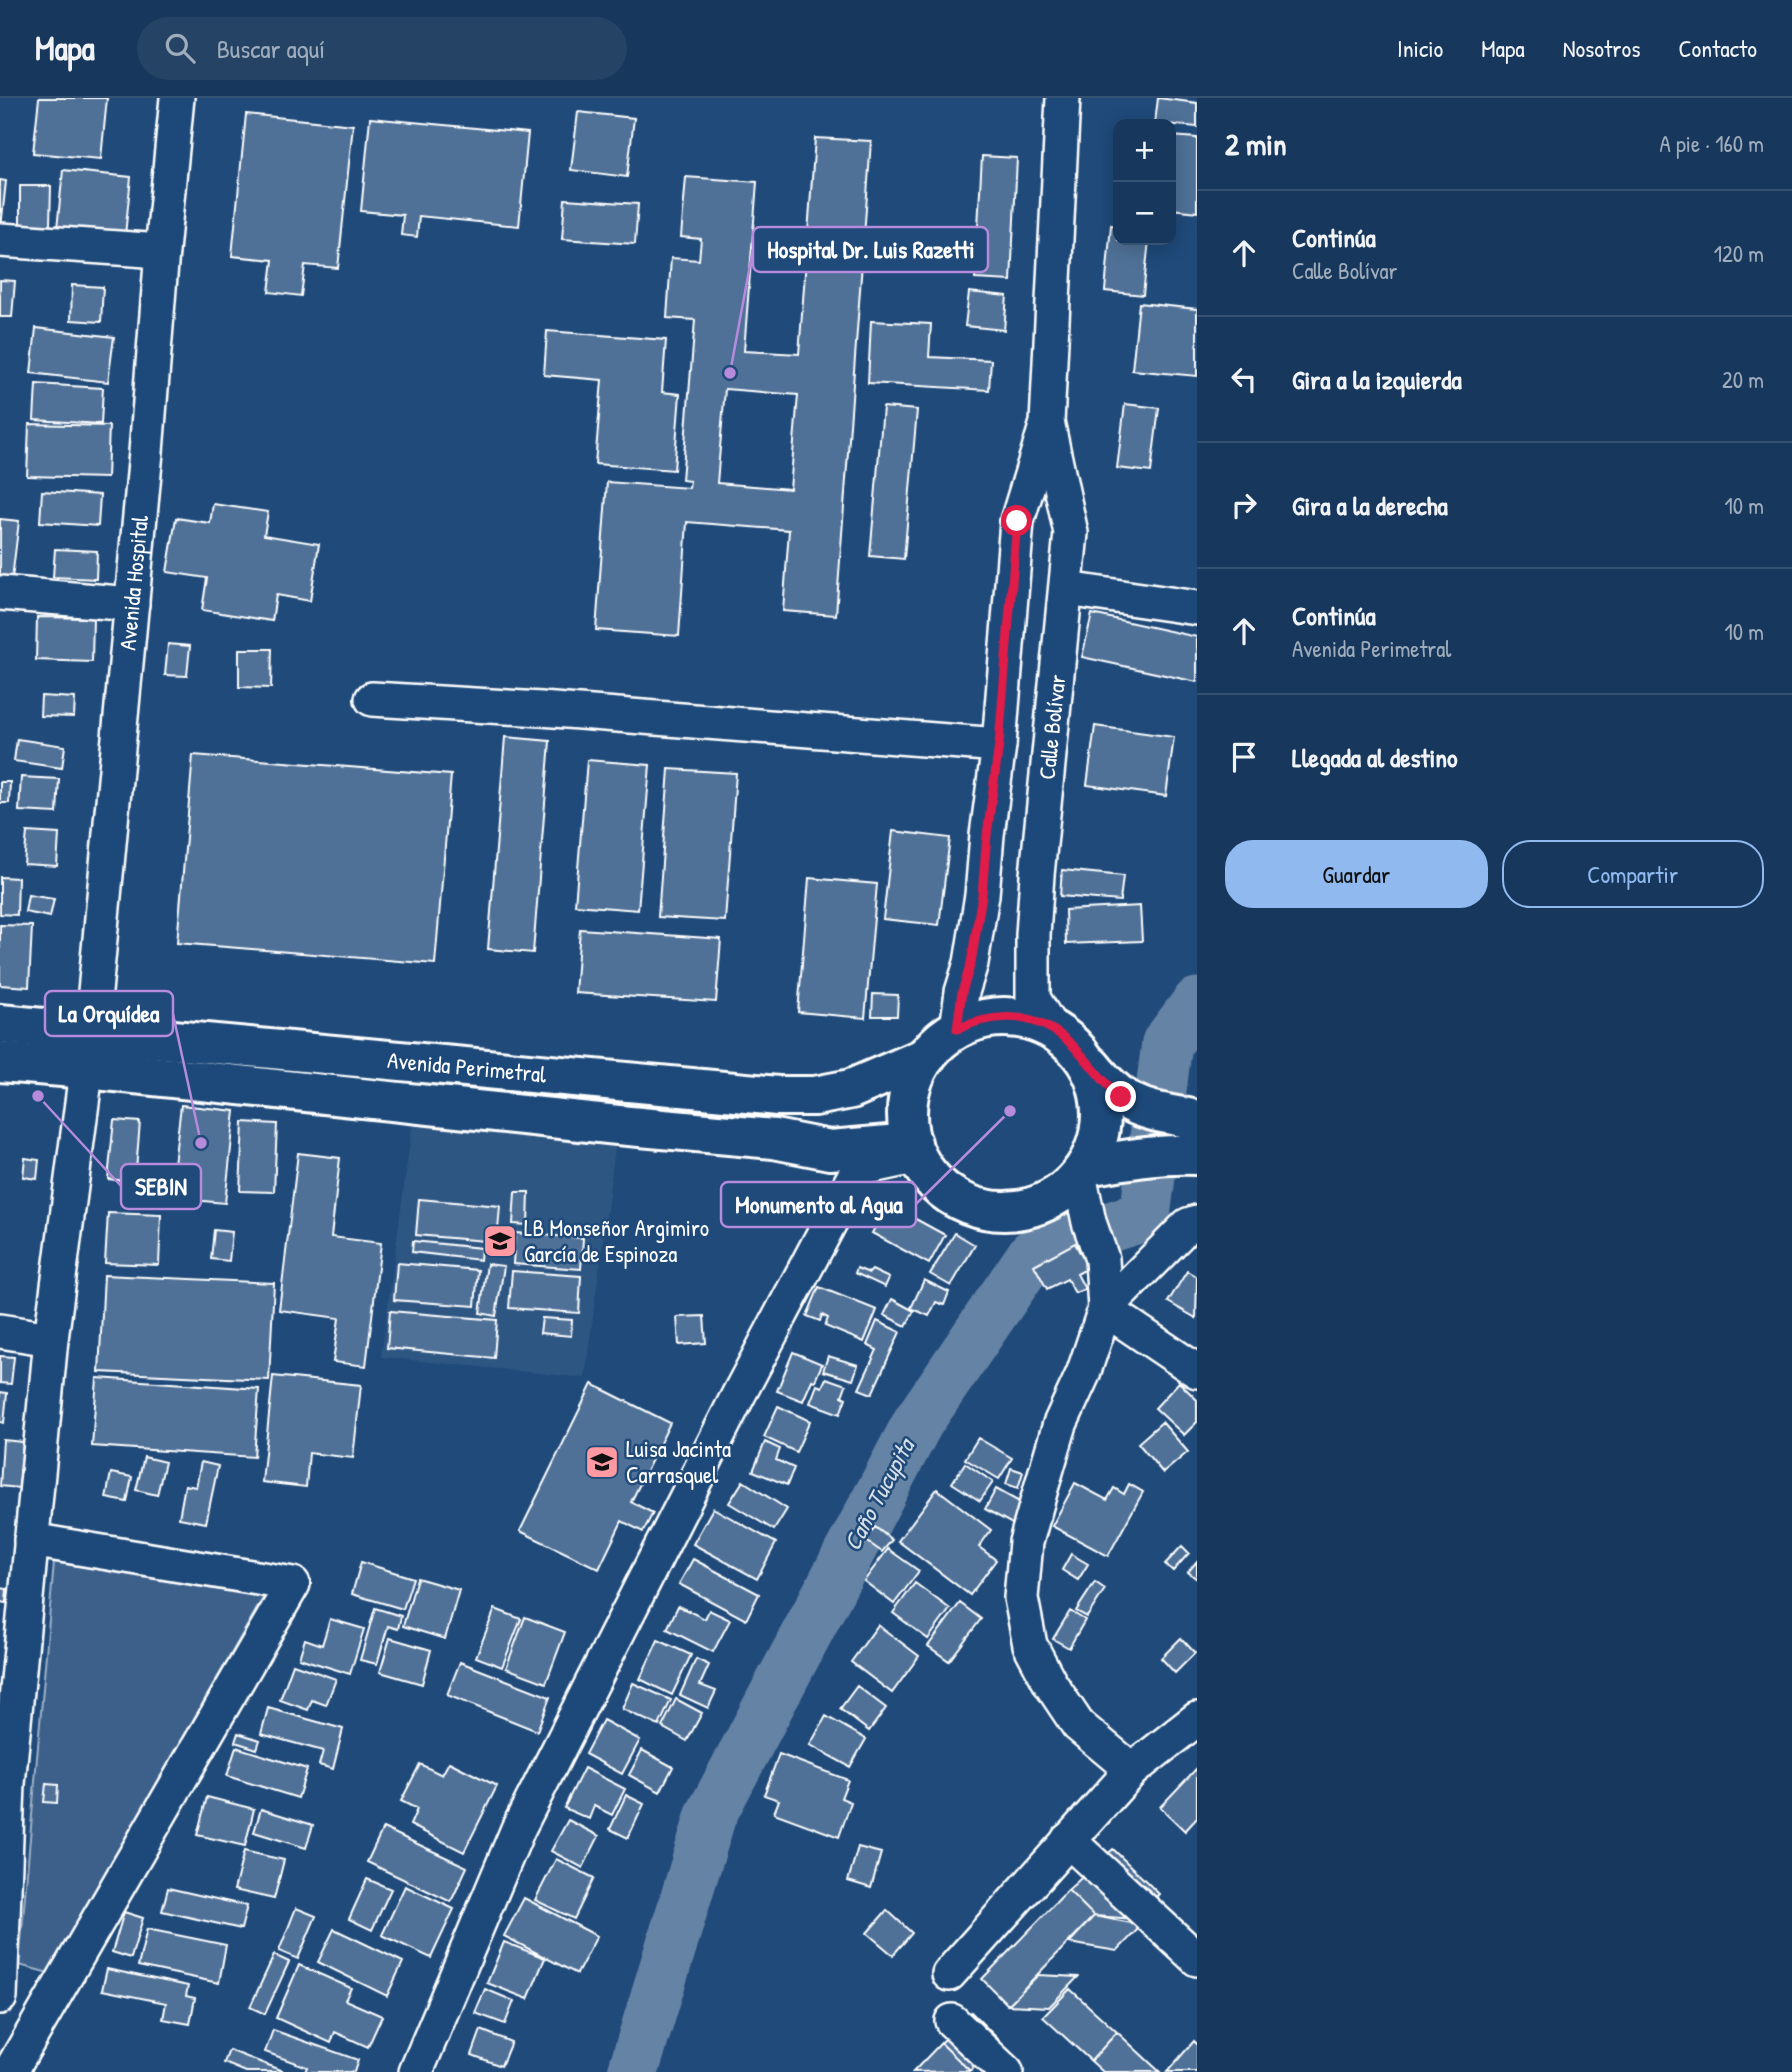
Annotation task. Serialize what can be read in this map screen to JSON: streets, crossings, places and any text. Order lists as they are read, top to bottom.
{
  "streets": {
    "street": ["Avenida Hospital", "Calle Bolívar", "Avenida Perimetral"]
  },
  "crossings": [
    ["Avenida Hospital", "Avenida Perimetral"],
    ["Calle Bolívar", "Avenida Perimetral"]
  ],
  "water": ["Caño Tucupita"],
  "places": {
    "other": [
      "Hospital Dr. Luis Razetti",
      "SEBIN",
      "Monumento al Agua",
      "La Orquídea"
    ],
    "school or university": ["LB Monseñor Argimiro García de Espinoza", "Luisa Jacinta Carrasquel"]
  },
  "page": {
    "header": "Mapa",
    "search": "Buscar aquí",
    "nav": [
      "Inicio",
      "Mapa",
      "Nosotros",
      "Contacto"
    ],
    "heading": ["2 min", "A pie · 160 m"],
    "map_buttons": ["+", "−"],
    "list": [
      ["Continúa", "Calle Bolívar", "120 m"],
      ["Gira a la izquierda", "20 m"],
      ["Gira a la derecha", "10 m"],
      ["Continúa", "Avenida Perimetral", "10 m"],
      "Llegada al destino"
    ],
    "buttons": ["Guardar", "Compartir"]
  }
}
